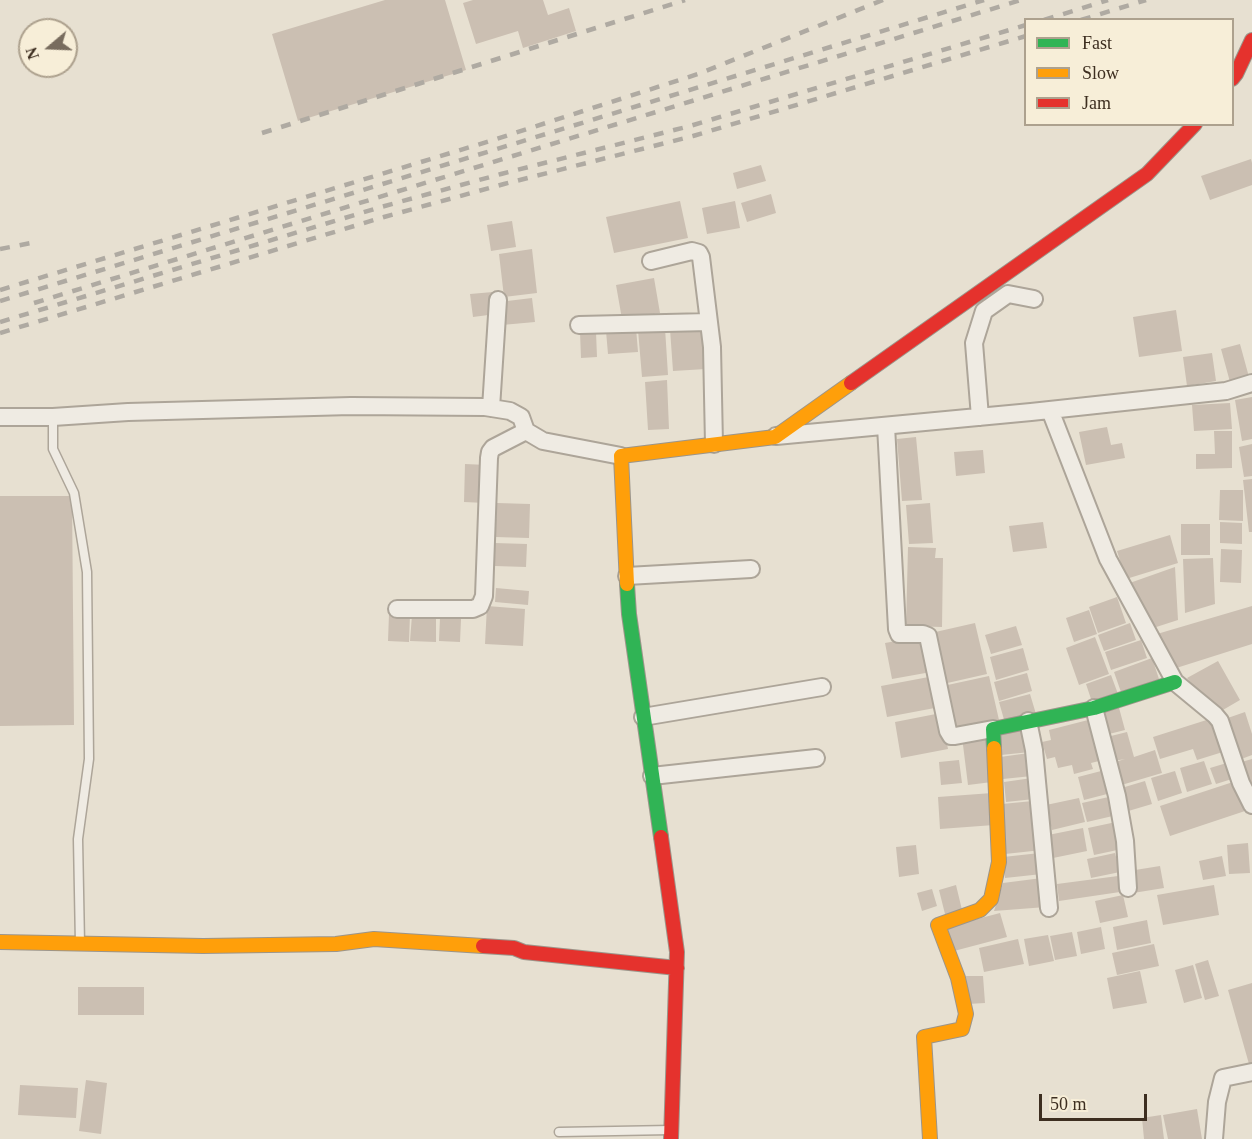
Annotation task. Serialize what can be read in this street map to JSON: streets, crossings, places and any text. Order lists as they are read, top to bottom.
{
  "legend": ["Fast", "Slow", "Jam"],
  "scale_bar": "50 m",
  "north": "left"
}
